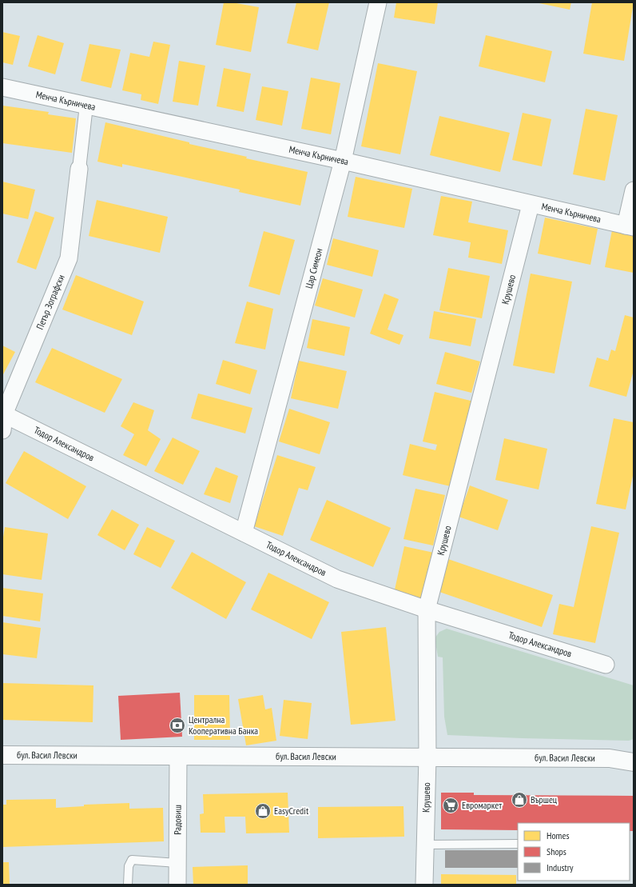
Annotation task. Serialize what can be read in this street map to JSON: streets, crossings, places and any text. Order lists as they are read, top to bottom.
{
  "streets": {
    "street": [
      "Менча Кърничева",
      "Цар Симеон",
      "Крушево",
      "Петър Зографски",
      "Тодор Александров",
      "бул. Васил Левски",
      "Радовиш"
    ]
  },
  "crossings": [
    ["Менча Кърничева", "Цар Симеон"],
    ["Менча Кърничева", "Крушево"],
    ["Цар Симеон", "Тодор Александров"],
    ["Крушево", "Тодор Александров"],
    ["Крушево", "бул. Васил Левски"],
    ["Петър Зографски", "Тодор Александров"],
    ["бул. Васил Левски", "Радовиш"]
  ],
  "places": {
    "bank": ["Централна Кооперативна Банка"],
    "shop": ["Вършец", "EasyCredit"],
    "supermarket": ["Евромаркет"]
  },
  "legend": ["Homes", "Shops", "Industry"]
}
